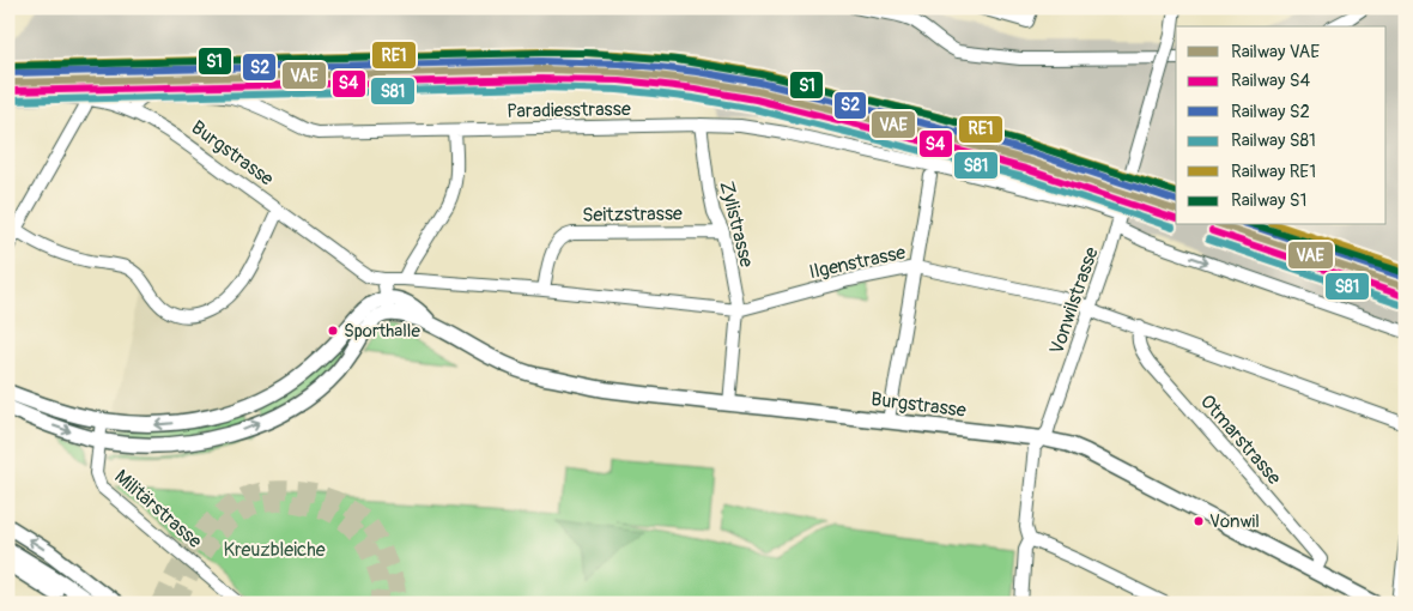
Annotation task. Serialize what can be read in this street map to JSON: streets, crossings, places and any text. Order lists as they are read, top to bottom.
{
  "streets": {
    "main road": ["Burgstrasse"],
    "street": [
      "Paradiesstrasse",
      "Seitzstrasse",
      "Zylistrasse",
      "Ilgenstrasse",
      "Vonwilstrasse",
      "Otmarstrasse",
      "Militärstrasse"
    ]
  },
  "crossings": [
    ["Paradiesstrasse", "Burgstrasse"],
    ["Paradiesstrasse", "Zylistrasse"],
    ["Paradiesstrasse", "Vonwilstrasse"],
    ["Burgstrasse", "Zylistrasse"],
    ["Burgstrasse", "Ilgenstrasse"],
    ["Burgstrasse", "Vonwilstrasse"],
    ["Burgstrasse", "Otmarstrasse"],
    ["Seitzstrasse", "Zylistrasse"],
    ["Seitzstrasse", "Ilgenstrasse"],
    ["Zylistrasse", "Ilgenstrasse"],
    ["Ilgenstrasse", "Vonwilstrasse"],
    ["Ilgenstrasse", "Otmarstrasse"]
  ],
  "parks": ["Kreuzbleiche"],
  "places": ["Sporthalle", "Vonwil"],
  "lines": [
    "rail line RE1",
    "rail line S1",
    "rail line S2",
    "rail line VAE",
    "rail line S4",
    "rail line S81"
  ],
  "legend": [
    "Railway VAE",
    "Railway S4",
    "Railway S2",
    "Railway S81",
    "Railway RE1",
    "Railway S1"
  ]
}
